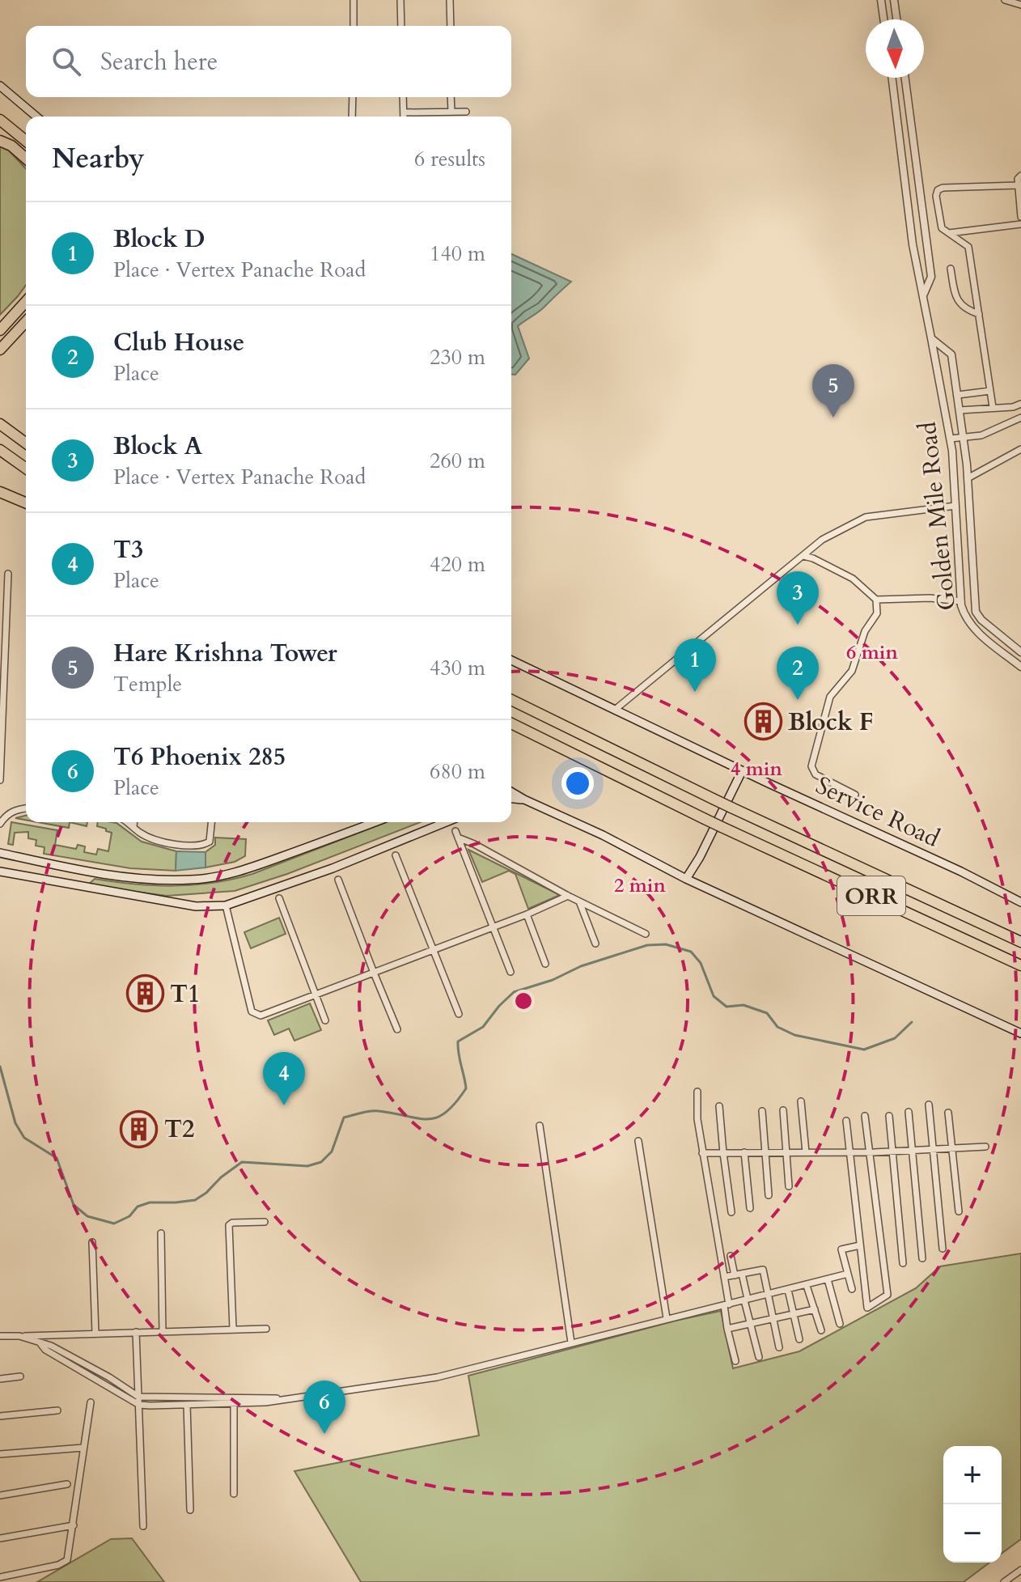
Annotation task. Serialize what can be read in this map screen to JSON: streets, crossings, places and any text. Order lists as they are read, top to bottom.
{
  "streets": {
    "highway": ["ORR"],
    "main road": ["Service Road"],
    "street": ["Golden Mile Road"]
  },
  "places": {
    "building": ["Block F", "T1", "T2"]
  },
  "north": "bottom",
  "page": {
    "search": "Search here",
    "heading": ["Nearby", "6 results"],
    "list": [
      {
        "mark": "1",
        "name": "Block D",
        "note": "Place · Vertex Panache Road",
        "value": "140 m"
      },
      {
        "mark": "2",
        "name": "Club House",
        "note": "Place",
        "value": "230 m"
      },
      {
        "mark": "3",
        "name": "Block A",
        "note": "Place · Vertex Panache Road",
        "value": "260 m"
      },
      {
        "mark": "4",
        "name": "T3",
        "note": "Place",
        "value": "420 m"
      },
      {
        "mark": "5",
        "name": "Hare Krishna Tower",
        "note": "Temple",
        "value": "430 m"
      },
      {
        "mark": "6",
        "name": "T6 Phoenix 285",
        "note": "Place",
        "value": "680 m"
      }
    ],
    "pins": [
      "5",
      "3",
      "1",
      "2",
      "4",
      "6"
    ],
    "map_buttons": ["+", "−"]
  },
  "rings": ["6 min", "4 min", "2 min"]
}
